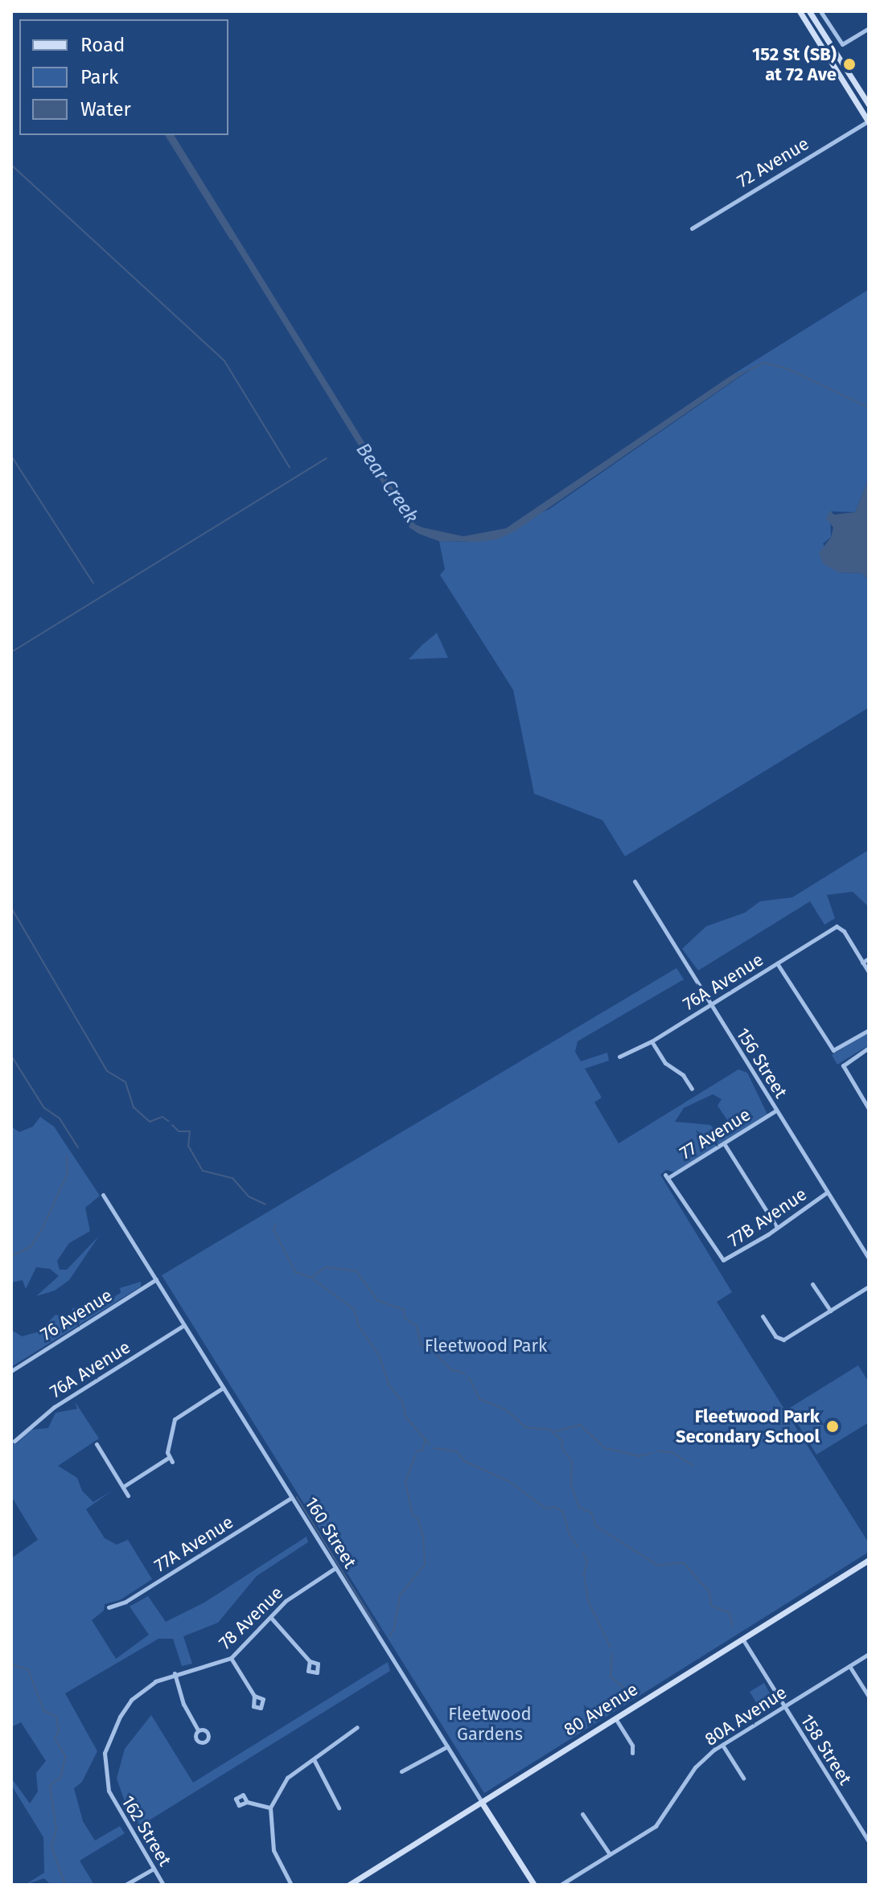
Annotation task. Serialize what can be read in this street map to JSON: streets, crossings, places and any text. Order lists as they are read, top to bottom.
{
  "streets": {
    "street": [
      "72 Avenue",
      "76A Avenue",
      "156 Street",
      "77 Avenue",
      "77B Avenue",
      "76 Avenue",
      "160 Street",
      "77A Avenue",
      "78 Avenue",
      "80 Avenue",
      "80A Avenue",
      "158 Street",
      "162 Street"
    ]
  },
  "crossings": [
    ["76A Avenue", "156 Street"],
    ["76A Avenue", "160 Street"],
    ["156 Street", "77 Avenue"],
    ["156 Street", "77B Avenue"],
    ["77 Avenue", "77B Avenue"],
    ["76 Avenue", "160 Street"],
    ["160 Street", "77A Avenue"],
    ["160 Street", "78 Avenue"],
    ["160 Street", "80 Avenue"],
    ["78 Avenue", "162 Street"],
    ["80 Avenue", "158 Street"],
    ["80A Avenue", "158 Street"]
  ],
  "water": ["Bear Creek"],
  "parks": ["Fleetwood Park", "Fleetwood Gardens"],
  "places": ["152 St (SB) at 72 Ave", "Fleetwood Park Secondary School"],
  "legend": ["Road", "Park", "Water"]
}
